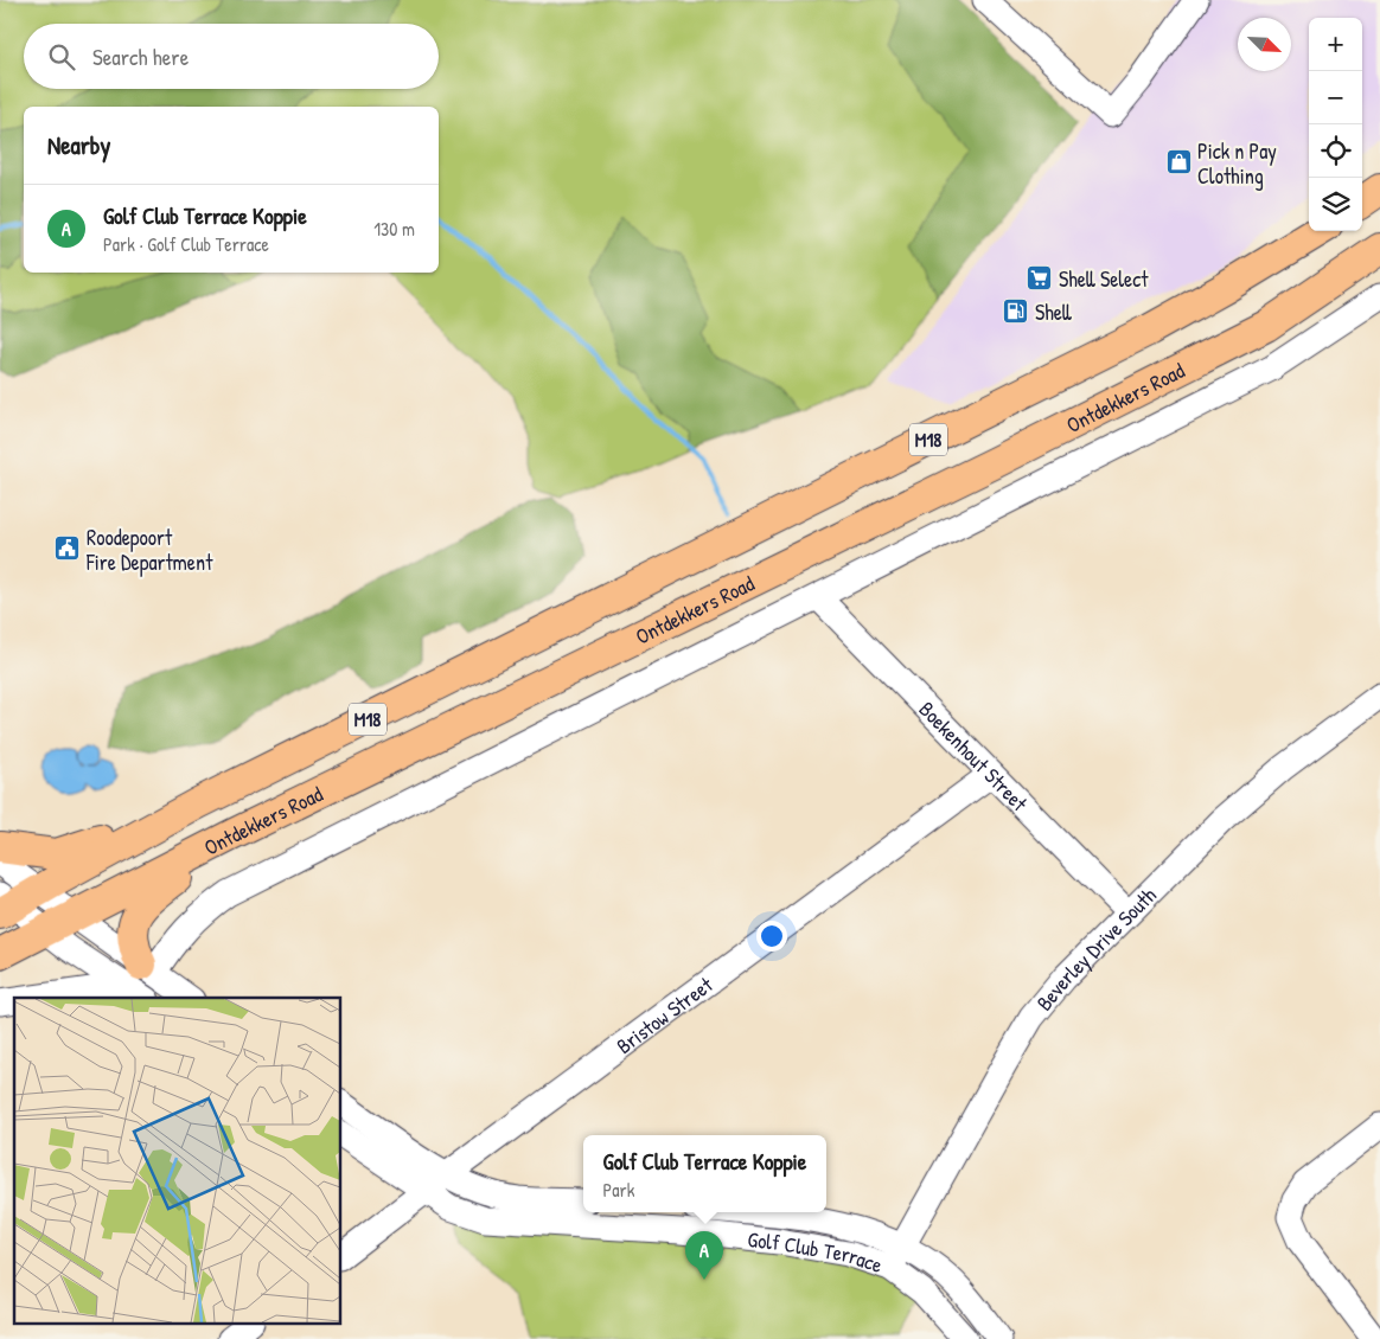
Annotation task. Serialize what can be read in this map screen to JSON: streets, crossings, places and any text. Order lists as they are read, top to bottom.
{
  "streets": {
    "main road": ["Ontdekkers Road", "M18"],
    "street": [
      "Boekenhout Street",
      "Beverley Drive South",
      "Bristow Street",
      "Golf Club Terrace"
    ]
  },
  "crossings": [
    ["Ontdekkers Road", "Boekenhout Street"],
    ["Boekenhout Street", "Beverley Drive South"],
    ["Boekenhout Street", "Bristow Street"],
    ["Beverley Drive South", "Golf Club Terrace"],
    ["Bristow Street", "Golf Club Terrace"]
  ],
  "places": {
    "shop": ["Pick n Pay Clothing"],
    "supermarket": ["Shell Select"],
    "fuel station": ["Shell"],
    "public building": ["Roodepoort Fire Department"]
  },
  "north": "bottom right",
  "page": {
    "map_buttons": ["+", "−"],
    "search": "Search here",
    "heading": "Nearby",
    "list": [
      {
        "mark": "A",
        "name": "Golf Club Terrace Koppie",
        "note": "Park · Golf Club Terrace",
        "value": "130 m"
      }
    ],
    "popup": ["Golf Club Terrace Koppie", "Park"],
    "pins": "A"
  }
}
